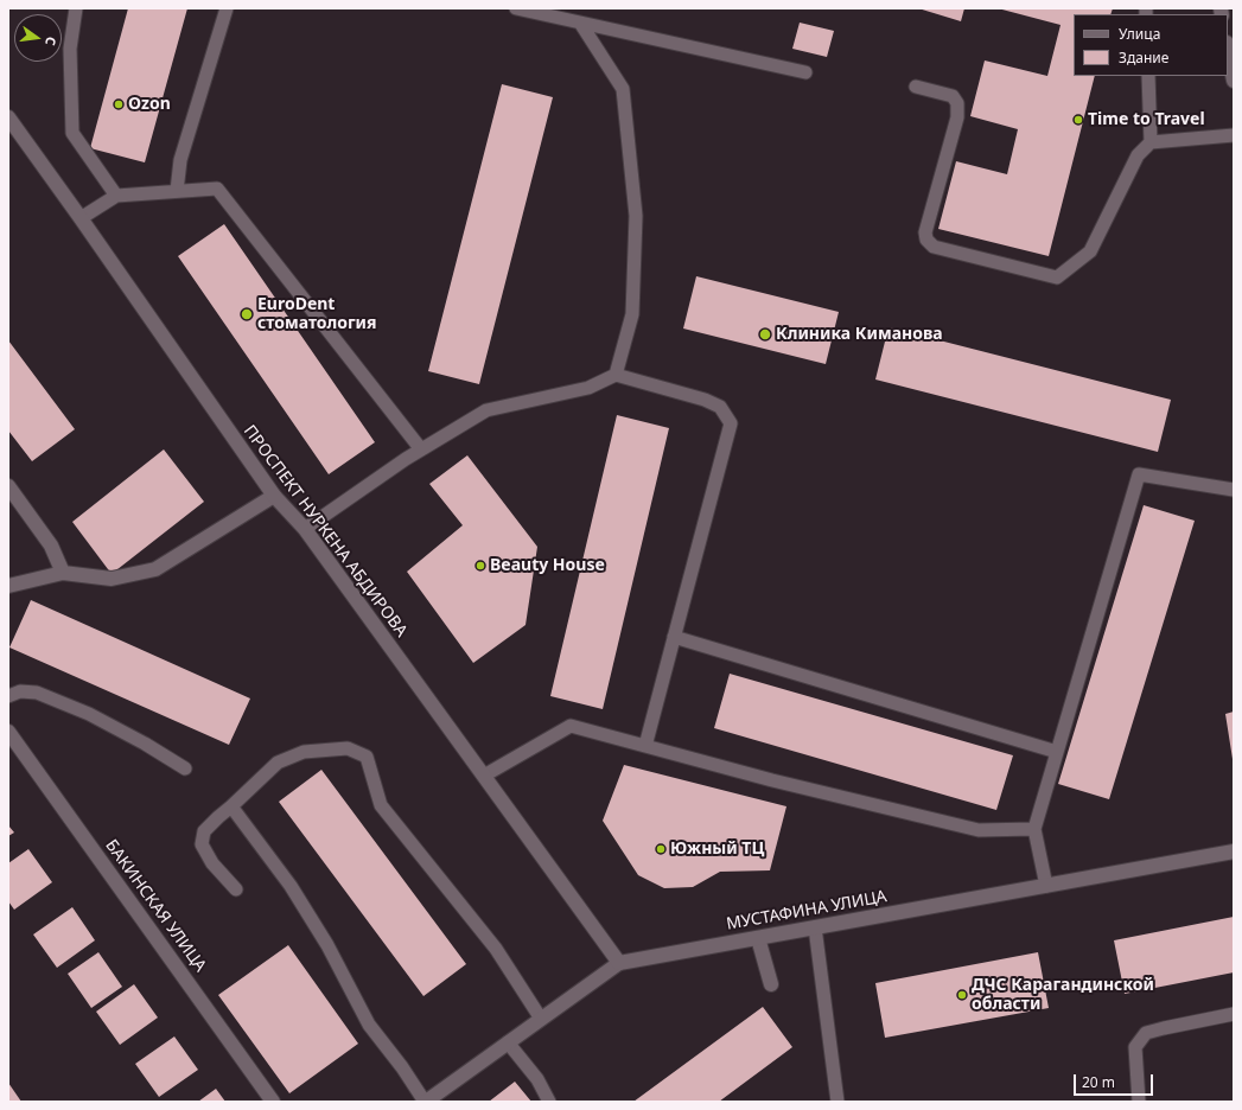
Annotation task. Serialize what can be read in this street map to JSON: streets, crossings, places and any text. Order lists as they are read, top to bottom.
{
  "streets": {
    "main road": ["ПРОСПЕКТ НУРКЕНА АБДИРОВА", "БАКИНСКАЯ УЛИЦА", "МУСТАФИНА УЛИЦА"]
  },
  "crossings": [
    ["ПРОСПЕКТ НУРКЕНА АБДИРОВА", "МУСТАФИНА УЛИЦА"]
  ],
  "places": [
    "Ozon",
    "Time to Travel",
    "EuroDent стоматология",
    "Клиника Киманова",
    "Beauty House",
    "Южный ТЦ",
    "ДЧС Карагандинской области"
  ],
  "legend": ["Улица", "Здание"],
  "scale_bar": "20 m",
  "north": "right"
}
